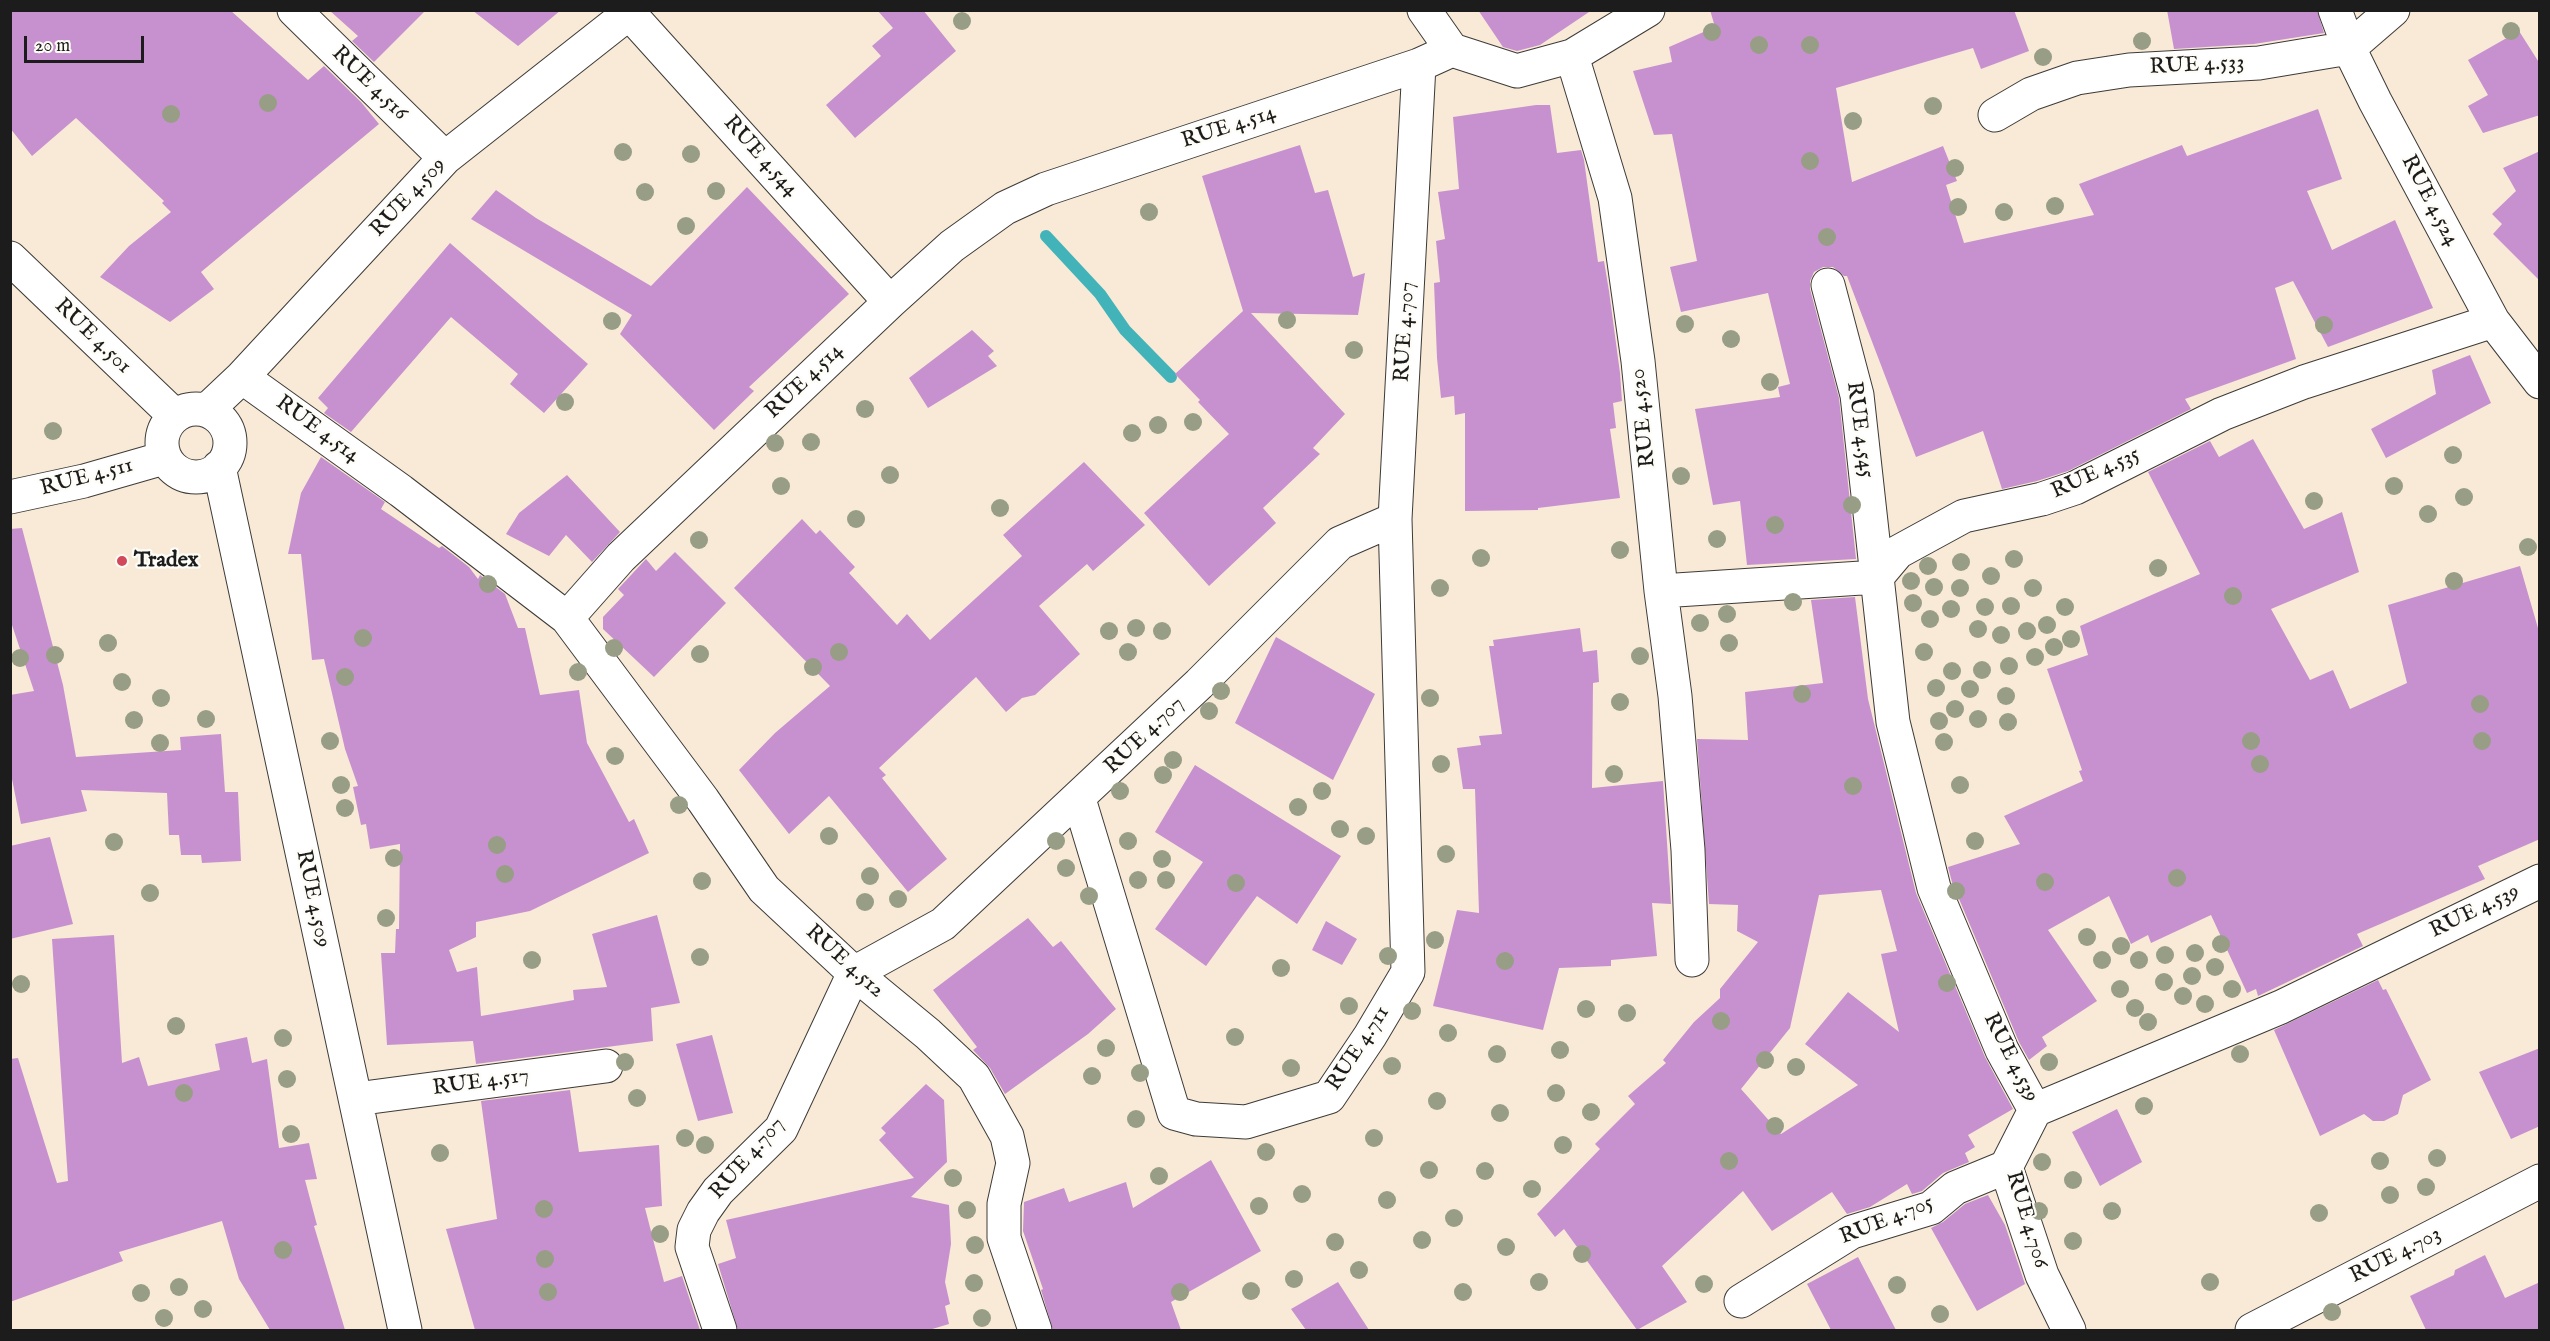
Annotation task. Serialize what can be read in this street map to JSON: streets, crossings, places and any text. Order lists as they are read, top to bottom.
{
  "streets": {
    "street": [
      "RUE 4.533",
      "RUE 4.516",
      "RUE 4.514",
      "RUE 4.544",
      "RUE 4.509",
      "RUE 4.524",
      "RUE 4.707",
      "RUE 4.501",
      "RUE 4.520",
      "RUE 4.545",
      "RUE 4.535",
      "RUE 4.511",
      "RUE 4.539",
      "RUE 4.512",
      "RUE 4.711",
      "RUE 4.517",
      "RUE 4.706",
      "RUE 4.705",
      "RUE 4.703"
    ]
  },
  "crossings": [
    ["RUE 4.533", "RUE 4.524"],
    ["RUE 4.516", "RUE 4.509"],
    ["RUE 4.514", "RUE 4.544"],
    ["RUE 4.514", "RUE 4.509"],
    ["RUE 4.514", "RUE 4.707"],
    ["RUE 4.514", "RUE 4.512"],
    ["RUE 4.544", "RUE 4.509"],
    ["RUE 4.509", "RUE 4.501"],
    ["RUE 4.509", "RUE 4.511"],
    ["RUE 4.509", "RUE 4.517"],
    ["RUE 4.524", "RUE 4.535"],
    ["RUE 4.707", "RUE 4.512"],
    ["RUE 4.707", "RUE 4.711"],
    ["RUE 4.501", "RUE 4.511"],
    ["RUE 4.545", "RUE 4.535"],
    ["RUE 4.545", "RUE 4.539"],
    ["RUE 4.535", "RUE 4.539"],
    ["RUE 4.539", "RUE 4.706"],
    ["RUE 4.706", "RUE 4.705"]
  ],
  "places": ["Tradex"],
  "scale_bar": "20 m"
}
